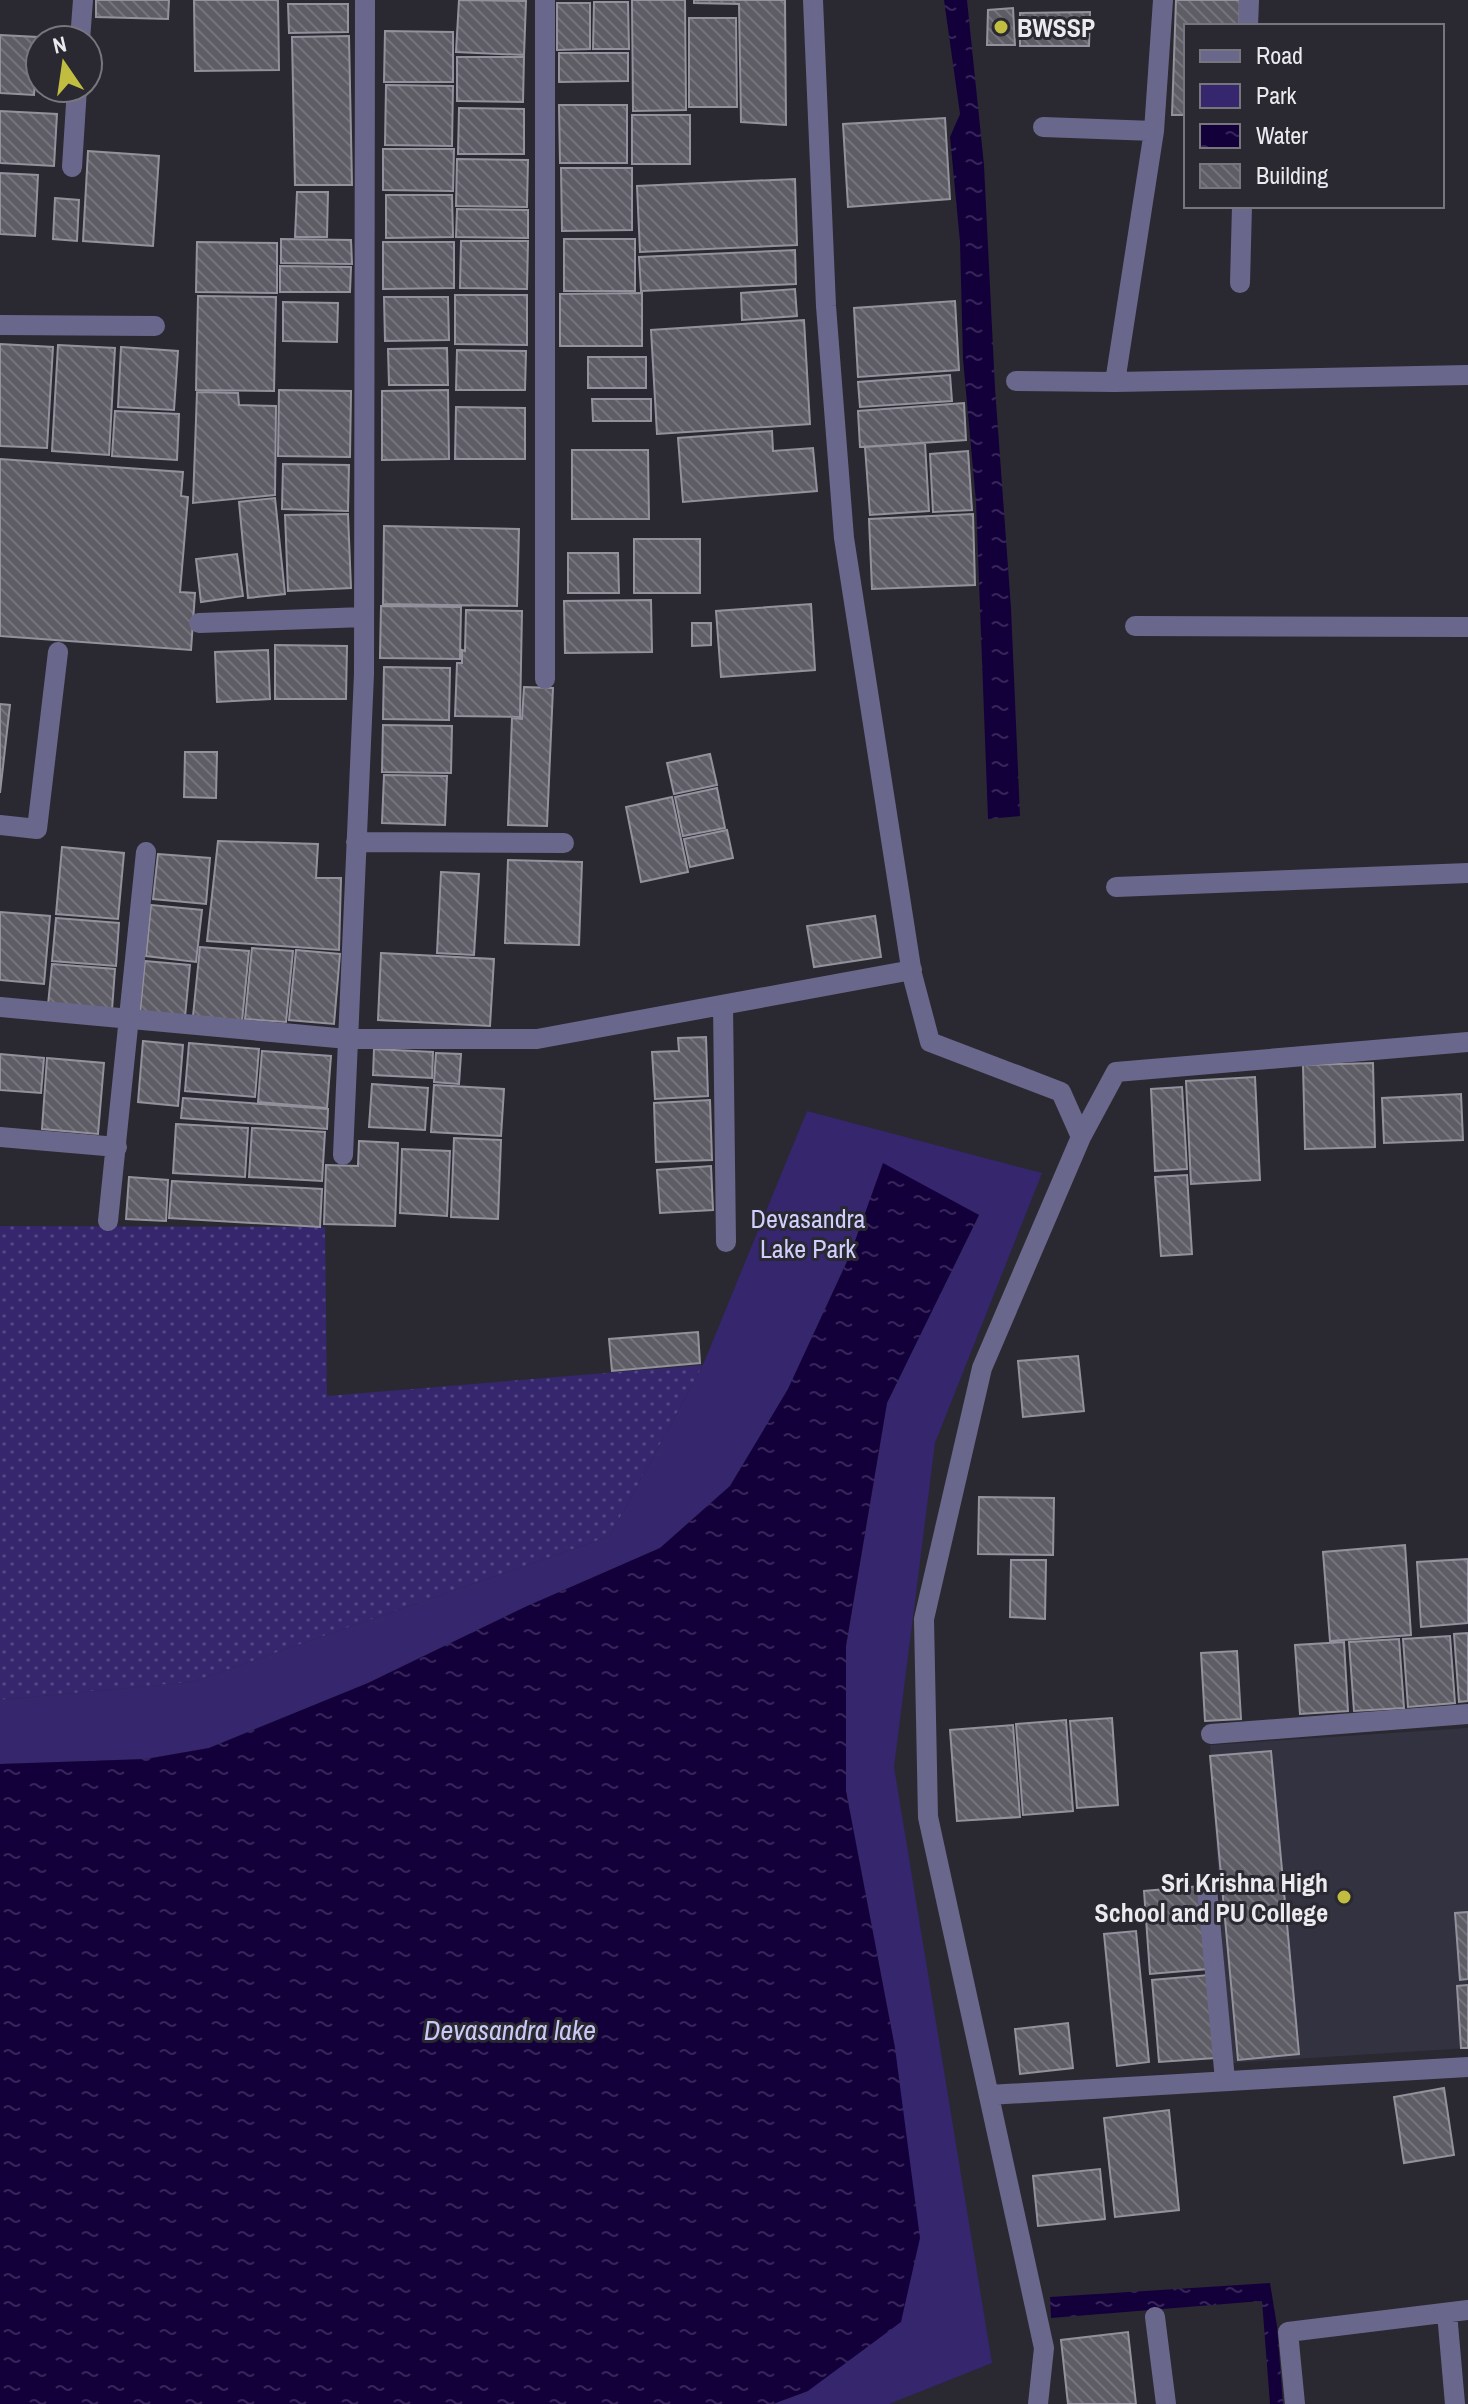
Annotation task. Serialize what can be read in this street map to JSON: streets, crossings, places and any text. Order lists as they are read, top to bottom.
{
  "water": ["Devasandra lake"],
  "parks": ["Devasandra Lake Park"],
  "places": ["BWSSP", "Sri Krishna High School and PU College"],
  "legend": [
    "Road",
    "Park",
    "Water",
    "Building"
  ],
  "north": "top"
}
